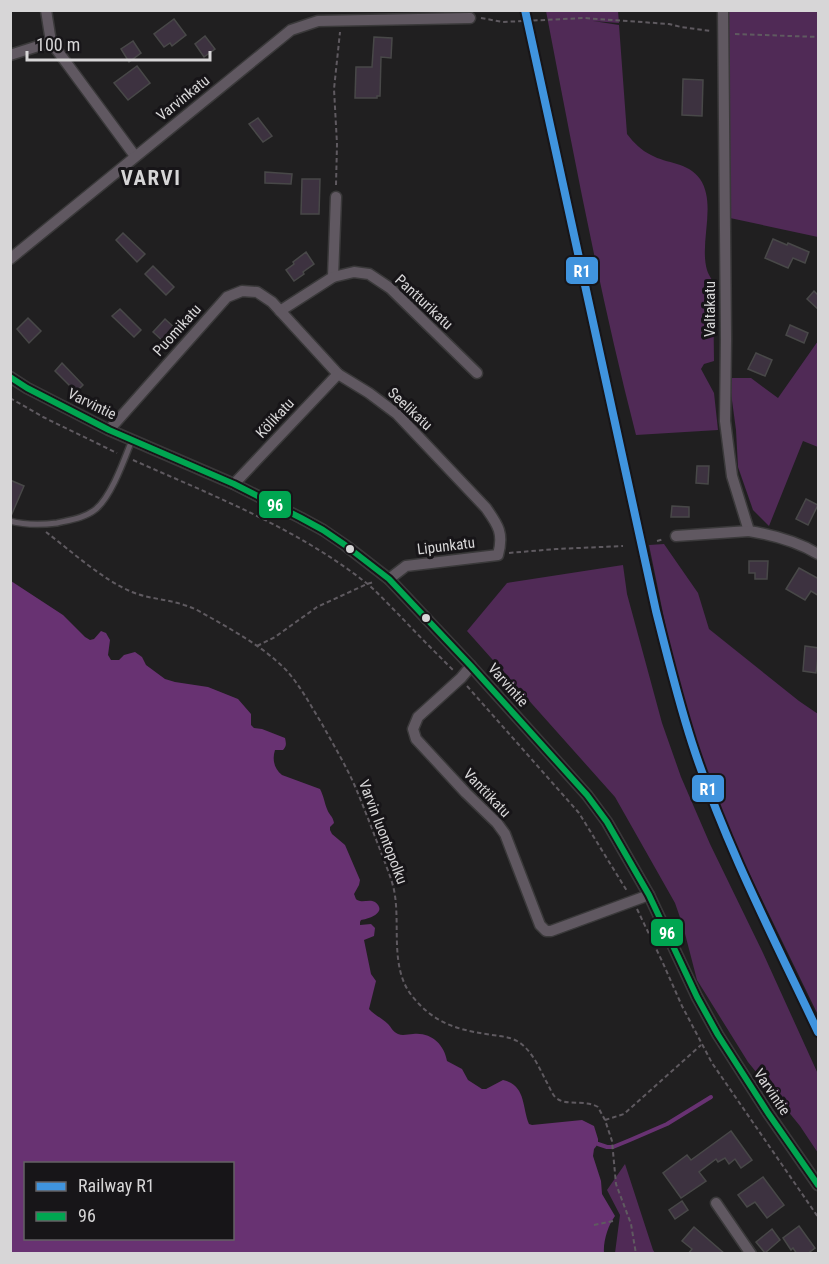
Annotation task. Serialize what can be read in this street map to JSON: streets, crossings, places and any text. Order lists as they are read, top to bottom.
{
  "streets": {
    "street": [
      "Varvinkatu",
      "Pantturikatu",
      "Valtakatu",
      "Puomikatu",
      "Varvintie",
      "Seelikatu",
      "Kölikatu",
      "Lipunkatu",
      "Vanttikatu"
    ],
    "path": ["Varvin luontopolku"]
  },
  "crossings": [
    ["Pantturikatu", "Puomikatu"],
    ["Pantturikatu", "Seelikatu"],
    ["Puomikatu", "Varvintie"],
    ["Puomikatu", "Seelikatu"],
    ["Varvintie", "Kölikatu"],
    ["Varvintie", "Lipunkatu"],
    ["Varvintie", "Vanttikatu"],
    ["Seelikatu", "Kölikatu"],
    ["Seelikatu", "Lipunkatu"]
  ],
  "districts": ["VARVI"],
  "lines": ["rail line R1", "transit line 96"],
  "legend": ["Railway R1", "96"],
  "scale_bar": "100 m"
}
